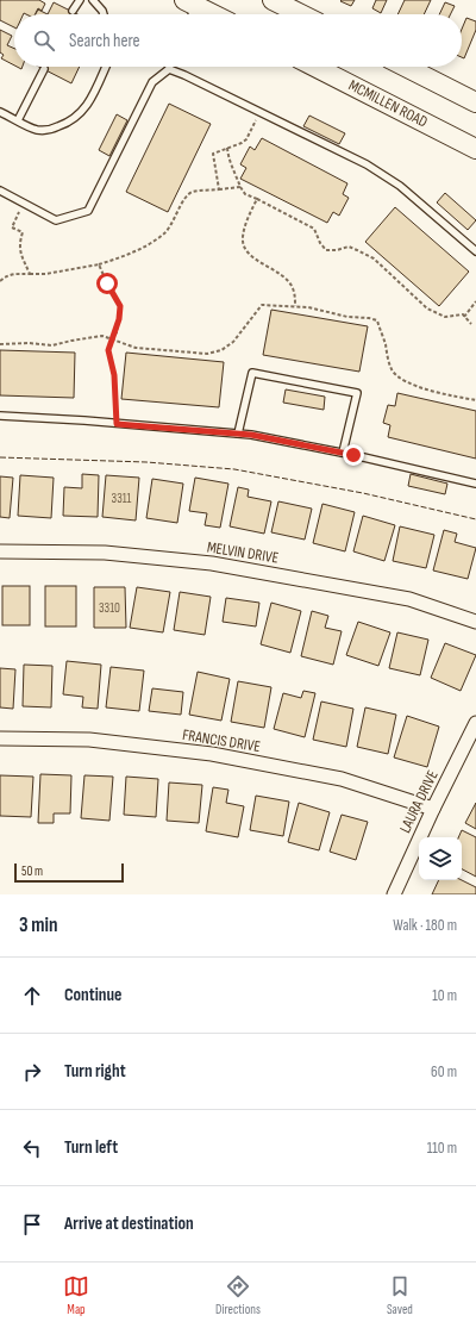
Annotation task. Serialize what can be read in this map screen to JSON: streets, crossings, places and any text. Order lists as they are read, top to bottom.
{
  "streets": {
    "main road": ["MCMILLEN ROAD"],
    "street": ["MELVIN DRIVE", "FRANCIS DRIVE", "LAURA DRIVE"]
  },
  "crossings": [
    ["FRANCIS DRIVE", "LAURA DRIVE"]
  ],
  "house_numbers": ["3311", "3310"],
  "scale_bar": "50 m",
  "page": {
    "search": "Search here",
    "scale": "50 m",
    "heading": ["3 min", "Walk · 180 m"],
    "list": [
      ["Continue", "10 m"],
      ["Turn right", "60 m"],
      ["Turn left", "110 m"],
      "Arrive at destination"
    ],
    "nav": ["Map", "Directions", "Saved"]
  }
}
